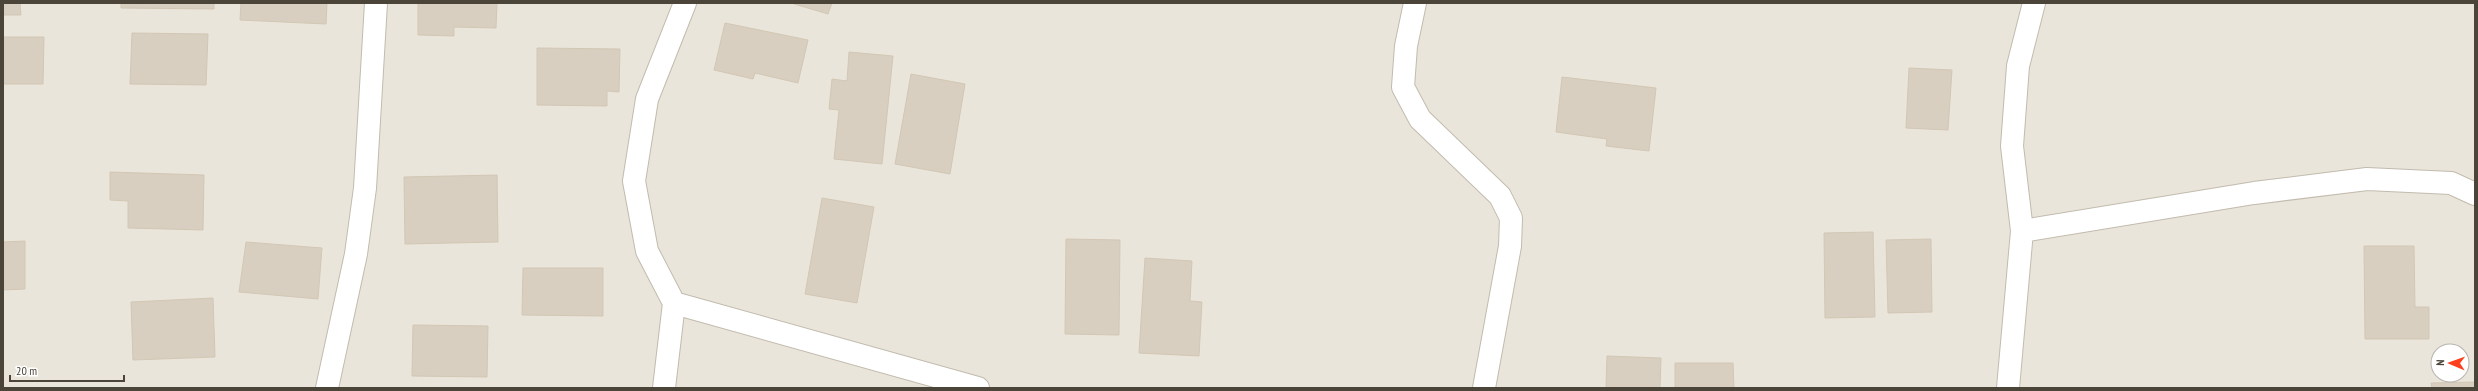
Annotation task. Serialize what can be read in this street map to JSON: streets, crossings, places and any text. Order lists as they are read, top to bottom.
{
  "scale_bar": "20 m",
  "north": "left"
}
